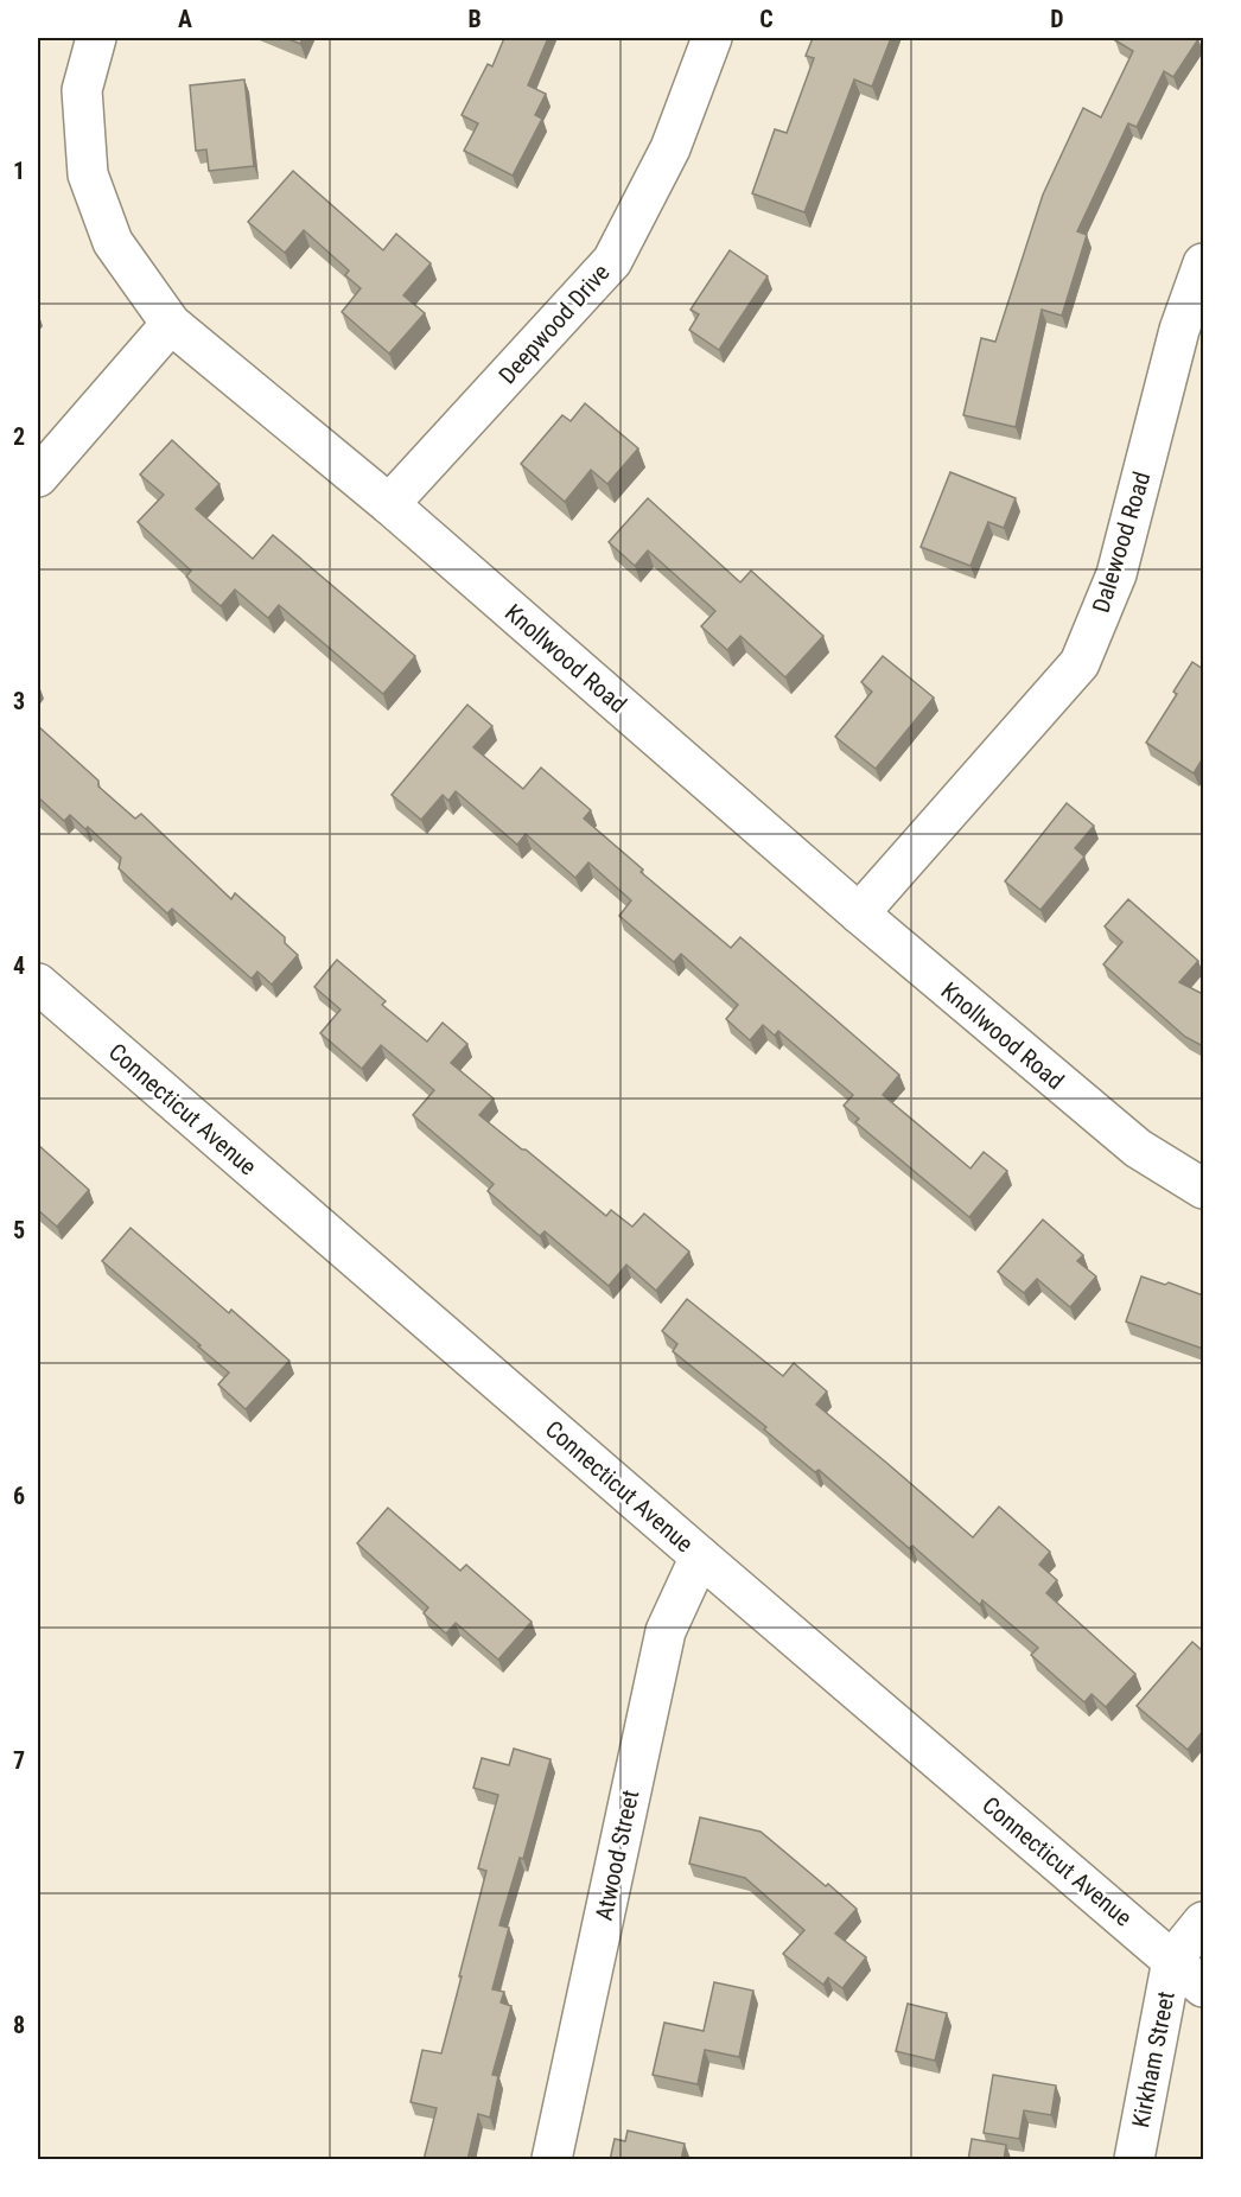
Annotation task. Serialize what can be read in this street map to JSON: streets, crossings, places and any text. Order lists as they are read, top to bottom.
{
  "streets": {
    "street": [
      "Deepwood Drive",
      "Dalewood Road",
      "Knollwood Road",
      "Connecticut Avenue",
      "Atwood Street",
      "Kirkham Street"
    ]
  },
  "crossings": [
    ["Deepwood Drive", "Knollwood Road"],
    ["Dalewood Road", "Knollwood Road"],
    ["Connecticut Avenue", "Atwood Street"],
    ["Connecticut Avenue", "Kirkham Street"]
  ],
  "grid": {
    "columns": [
      "A",
      "B",
      "C",
      "D"
    ],
    "rows": [
      "1",
      "2",
      "3",
      "4",
      "5",
      "6",
      "7",
      "8"
    ]
  }
}
